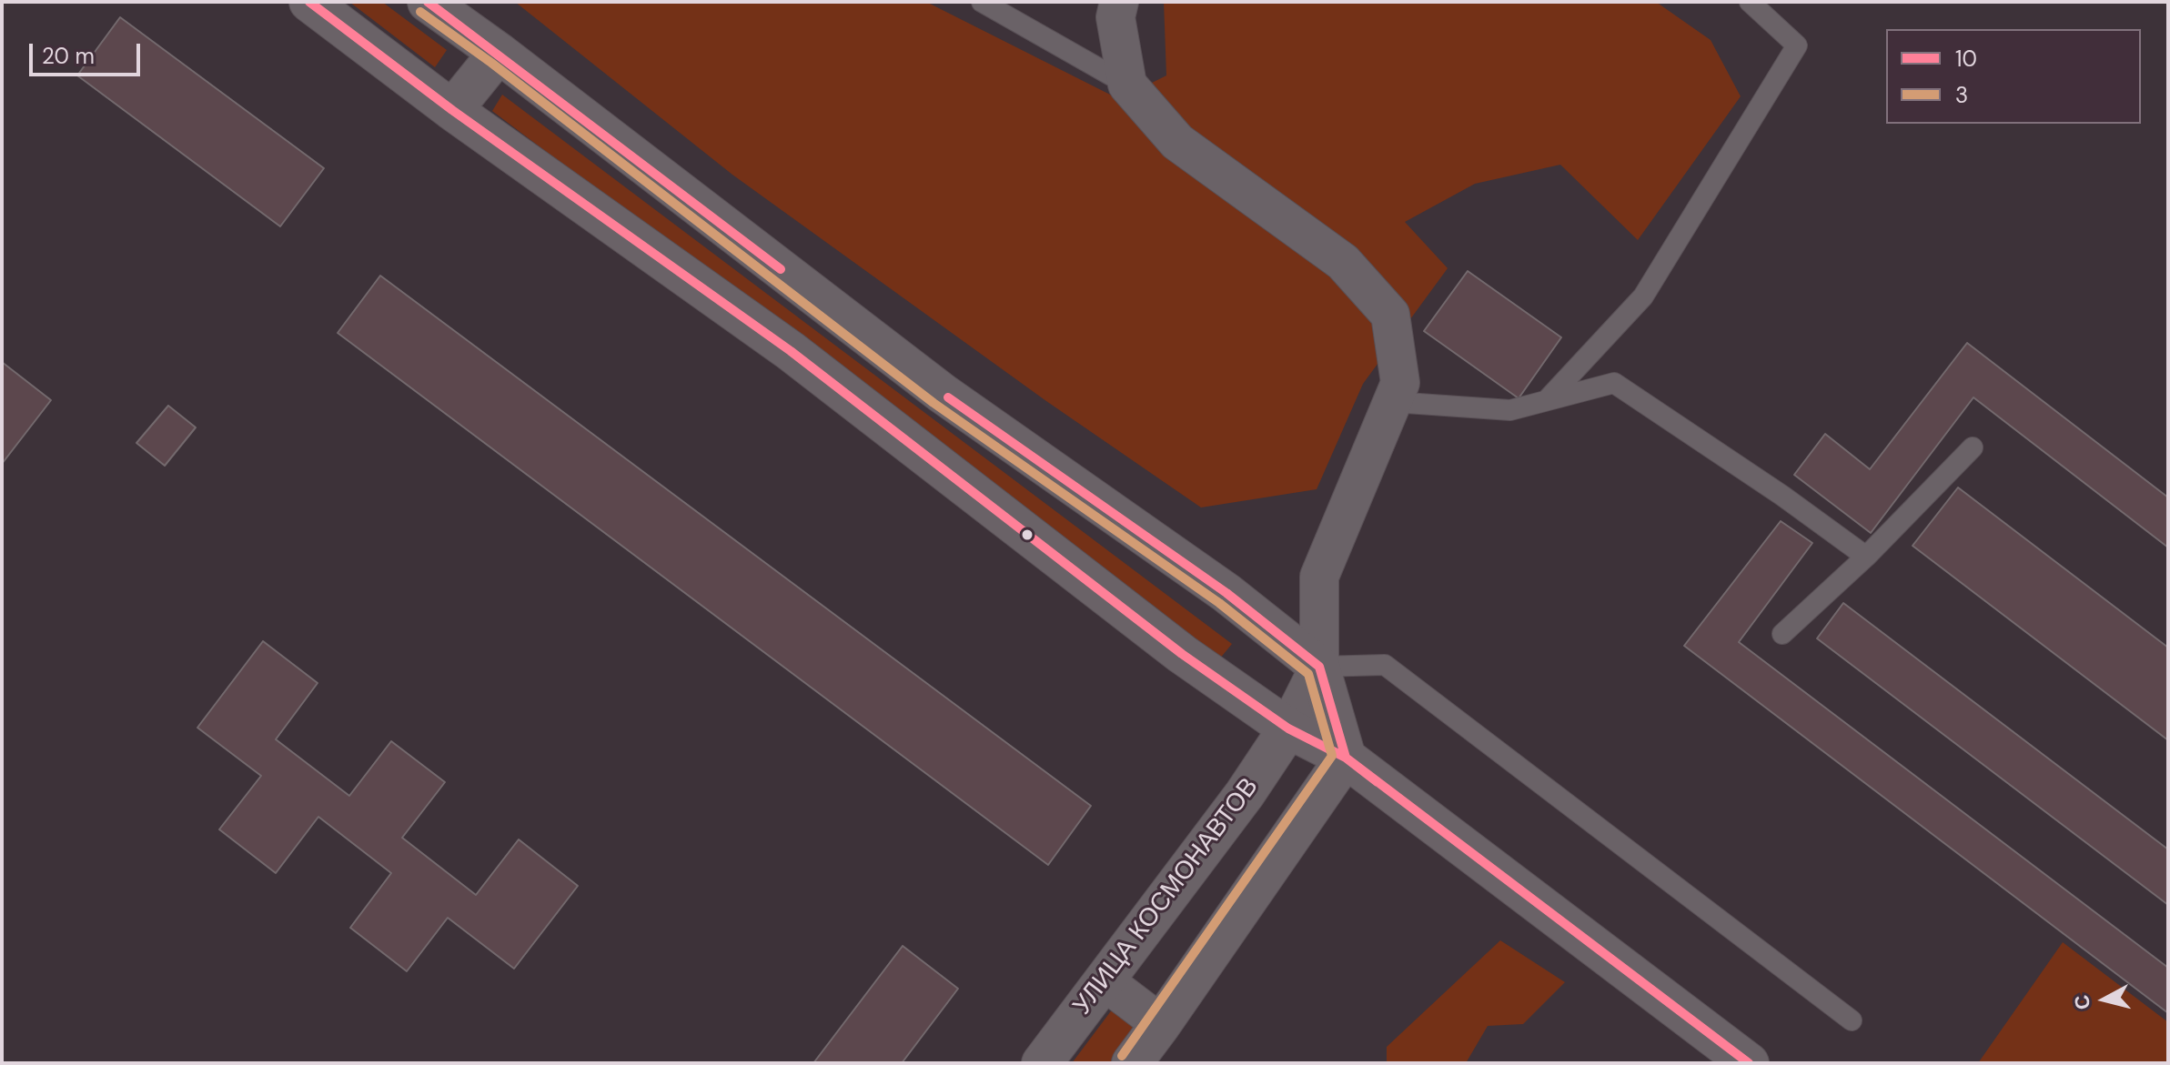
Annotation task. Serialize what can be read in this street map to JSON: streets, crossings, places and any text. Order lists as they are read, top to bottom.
{
  "streets": {
    "street": ["УЛИЦА КОСМОНАВТОВ"]
  },
  "lines": ["transit line 10", "transit line 3"],
  "legend": ["10", "3"],
  "scale_bar": "20 m",
  "north": "left"
}
